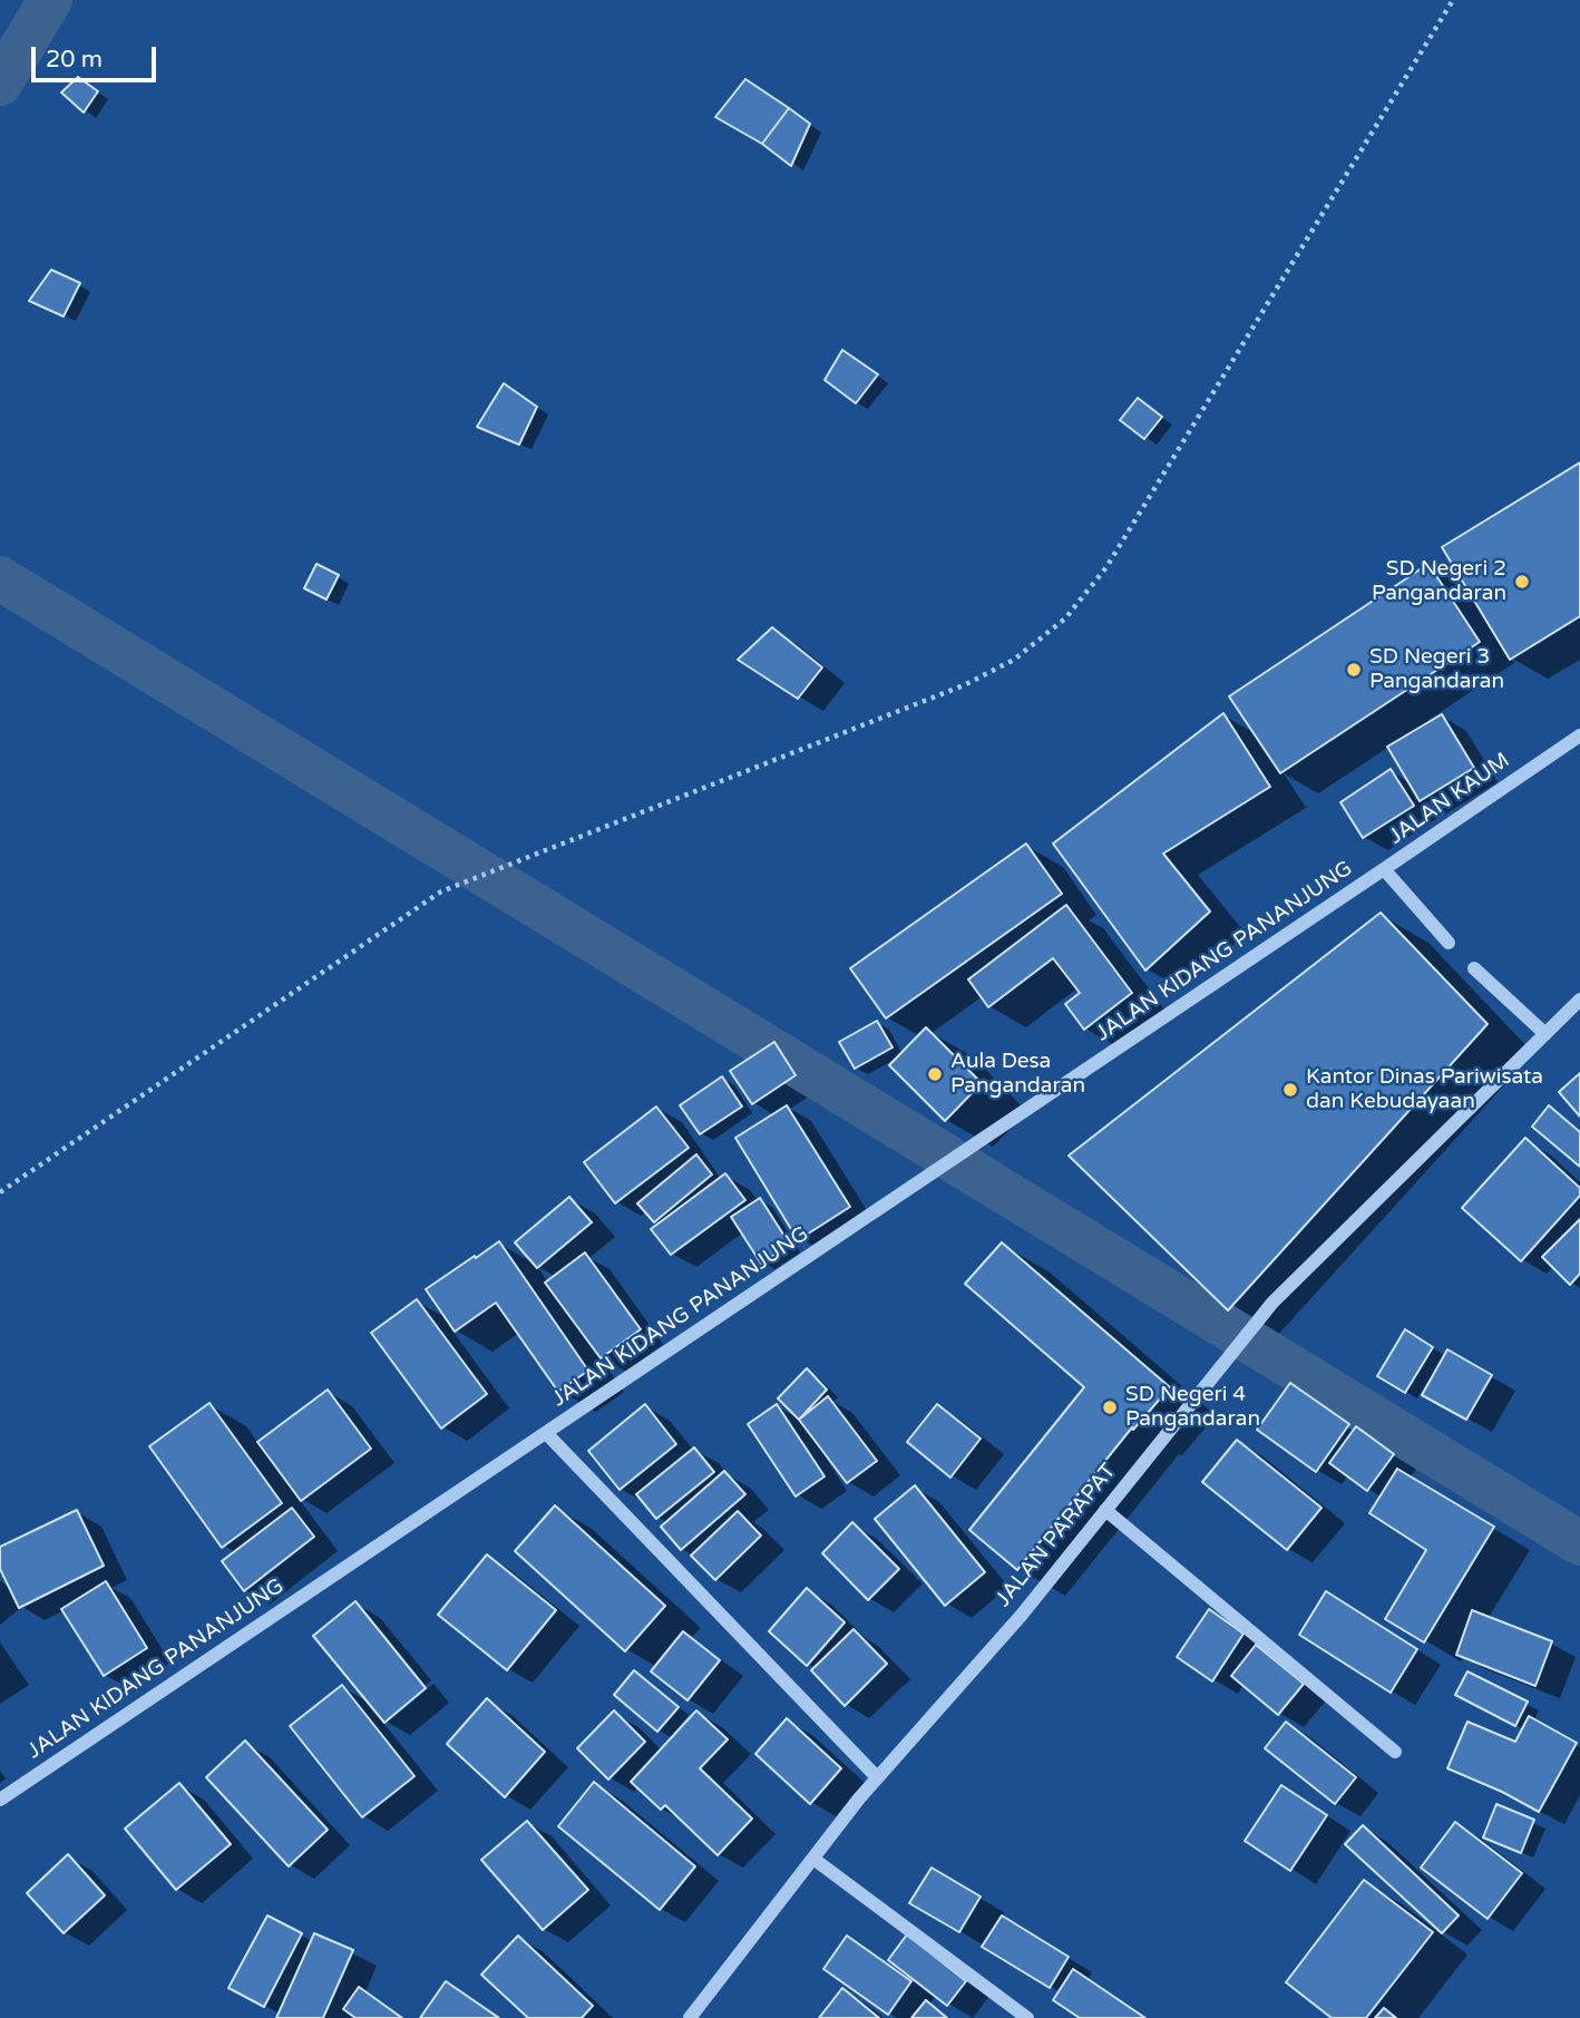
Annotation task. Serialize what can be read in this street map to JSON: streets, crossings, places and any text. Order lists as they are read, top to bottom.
{
  "streets": {
    "street": ["JALAN KAUM", "JALAN KIDANG PANANJUNG", "JALAN PARAPAT"]
  },
  "crossings": [
    ["JALAN KAUM", "JALAN KIDANG PANANJUNG"]
  ],
  "places": [
    "SD Negeri 2 Pangandaran",
    "SD Negeri 3 Pangandaran",
    "Aula Desa Pangandaran",
    "Kantor Dinas Pariwisata dan Kebudayaan",
    "SD Negeri 4 Pangandaran"
  ],
  "scale_bar": "20 m"
}
